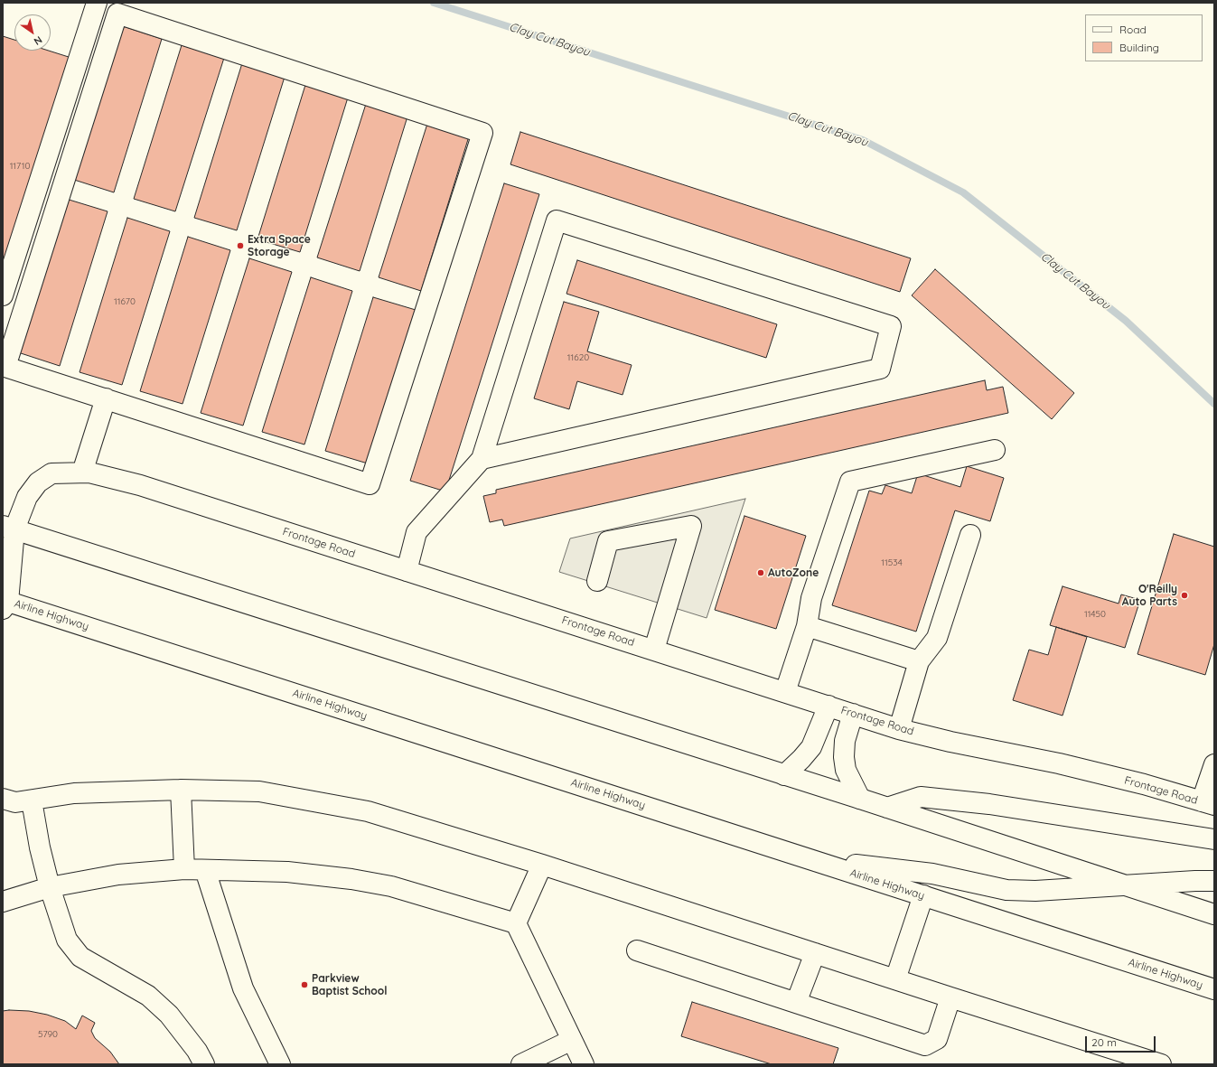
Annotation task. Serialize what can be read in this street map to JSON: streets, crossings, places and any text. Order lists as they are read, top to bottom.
{
  "streets": {
    "main road": ["Frontage Road", "Airline Highway"]
  },
  "crossings": [
    ["Frontage Road", "Airline Highway"]
  ],
  "water": ["Clay Cut Bayou"],
  "places": [
    "Extra Space Storage",
    "AutoZone",
    "O'Reilly Auto Parts",
    "Parkview Baptist School"
  ],
  "house_numbers": [
    "11710",
    "11670",
    "11620",
    "11534",
    "11450",
    "5790"
  ],
  "legend": ["Road", "Building"],
  "scale_bar": "20 m",
  "north": "bottom right"
}
